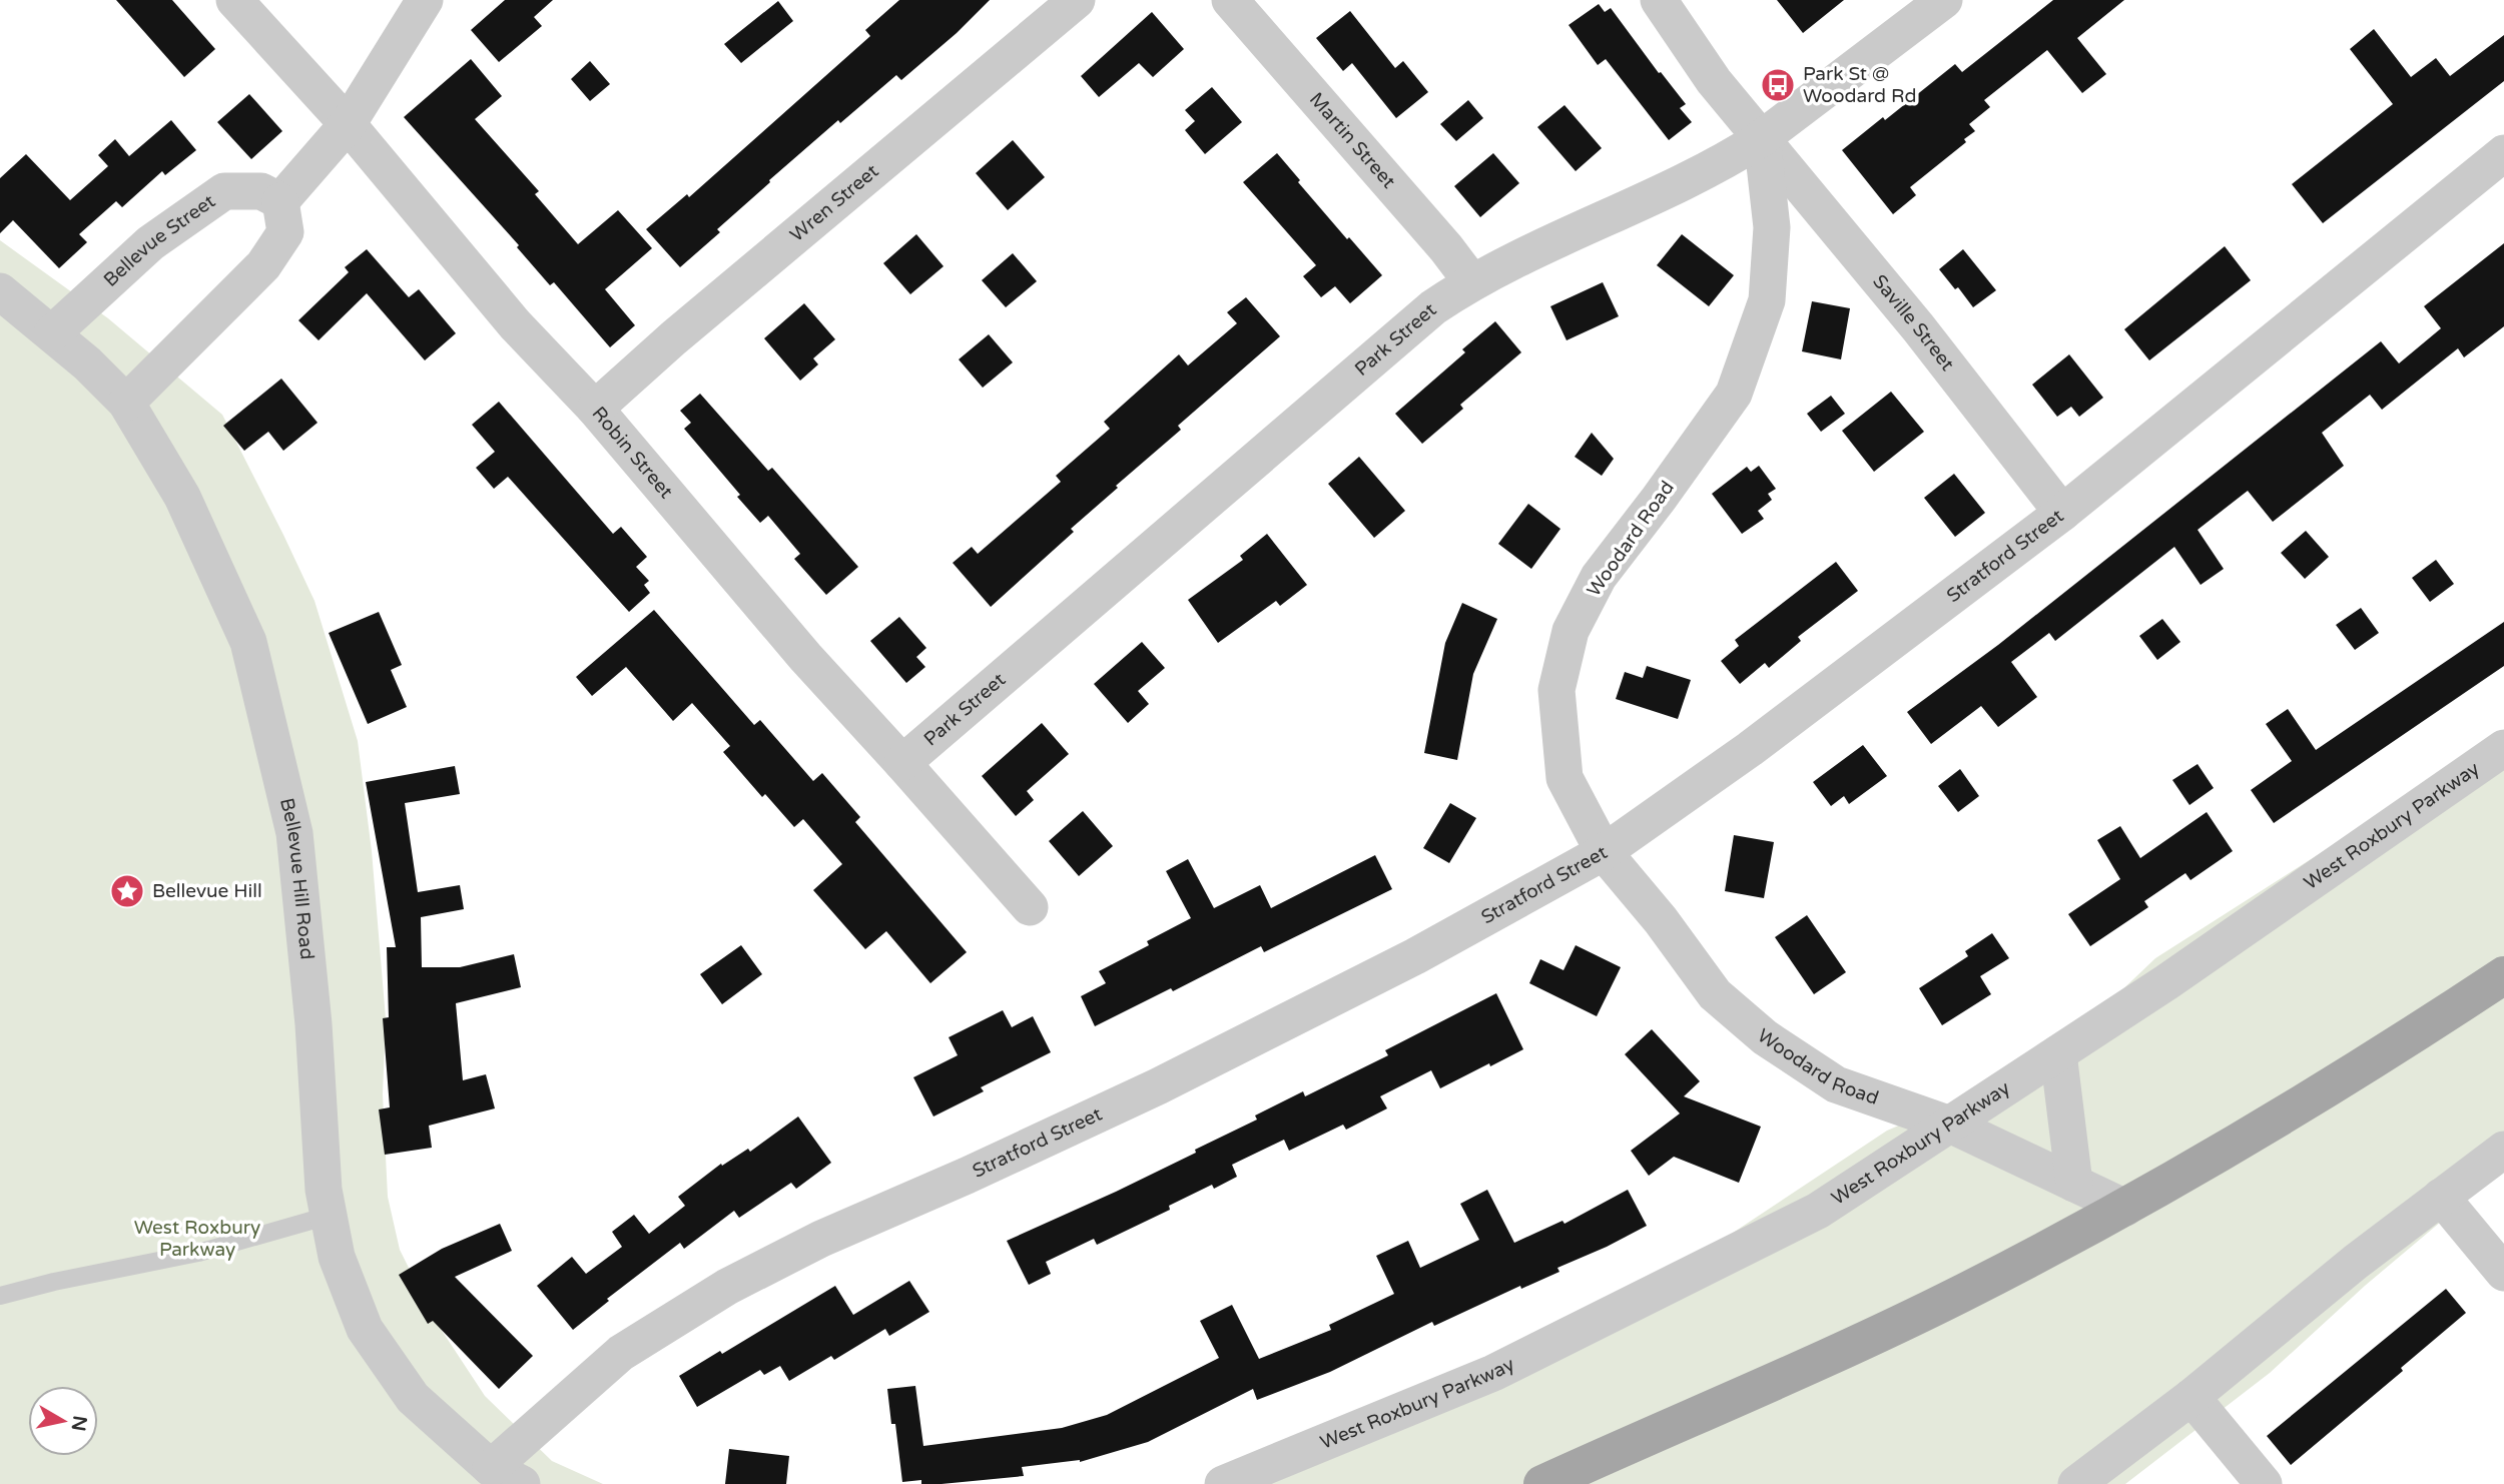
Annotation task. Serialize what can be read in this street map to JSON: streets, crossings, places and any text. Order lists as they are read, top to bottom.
{
  "streets": {
    "street": [
      "Martin Street",
      "Wren Street",
      "Bellevue Street",
      "Saville Street",
      "Park Street",
      "Robin Street",
      "Woodard Road",
      "Stratford Street",
      "West Roxbury Parkway",
      "Bellevue Hill Road"
    ]
  },
  "crossings": [
    ["Martin Street", "Park Street"],
    ["Wren Street", "Robin Street"],
    ["Bellevue Street", "Bellevue Hill Road"],
    ["Saville Street", "Park Street"],
    ["Saville Street", "Woodard Road"],
    ["Saville Street", "Stratford Street"],
    ["Park Street", "Robin Street"],
    ["Park Street", "Woodard Road"],
    ["Woodard Road", "Stratford Street"],
    ["Woodard Road", "West Roxbury Parkway"],
    ["Stratford Street", "Bellevue Hill Road"]
  ],
  "parks": ["West Roxbury Parkway"],
  "places": {
    "bus stop": ["Park St @ Woodard Rd"],
    "place": ["Bellevue Hill"]
  },
  "north": "right"
}
